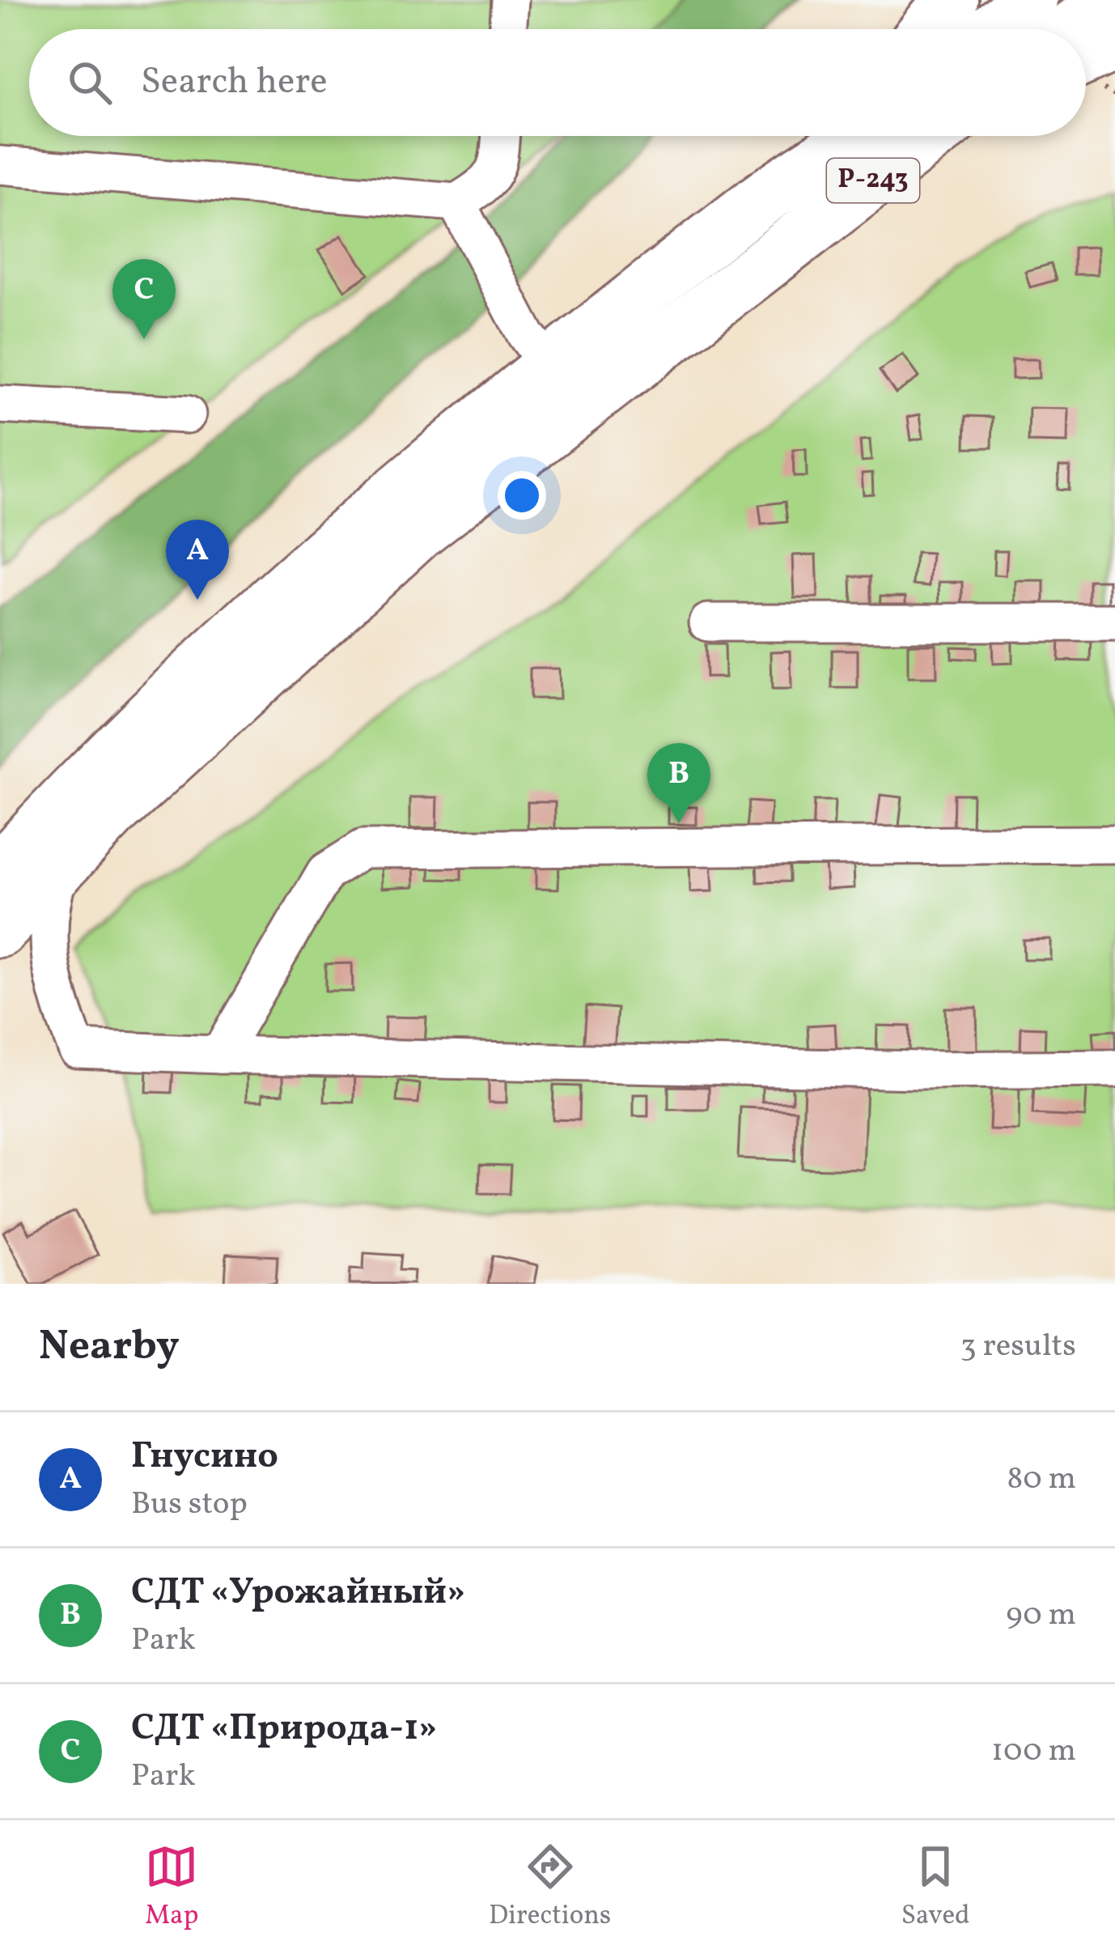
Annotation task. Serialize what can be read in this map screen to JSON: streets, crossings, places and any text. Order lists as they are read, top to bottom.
{
  "streets": {
    "highway": ["Р-243"]
  },
  "page": {
    "search": "Search here",
    "pins": ["C", "A", "B"],
    "heading": ["Nearby", "3 results"],
    "list": [
      {
        "mark": "A",
        "name": "Гнусино",
        "note": "Bus stop",
        "value": "80 m"
      },
      {
        "mark": "B",
        "name": "СДТ «Урожайный»",
        "note": "Park",
        "value": "90 m"
      },
      {
        "mark": "C",
        "name": "СДТ «Природа-1»",
        "note": "Park",
        "value": "100 m"
      }
    ],
    "nav": ["Map", "Directions", "Saved"]
  }
}
